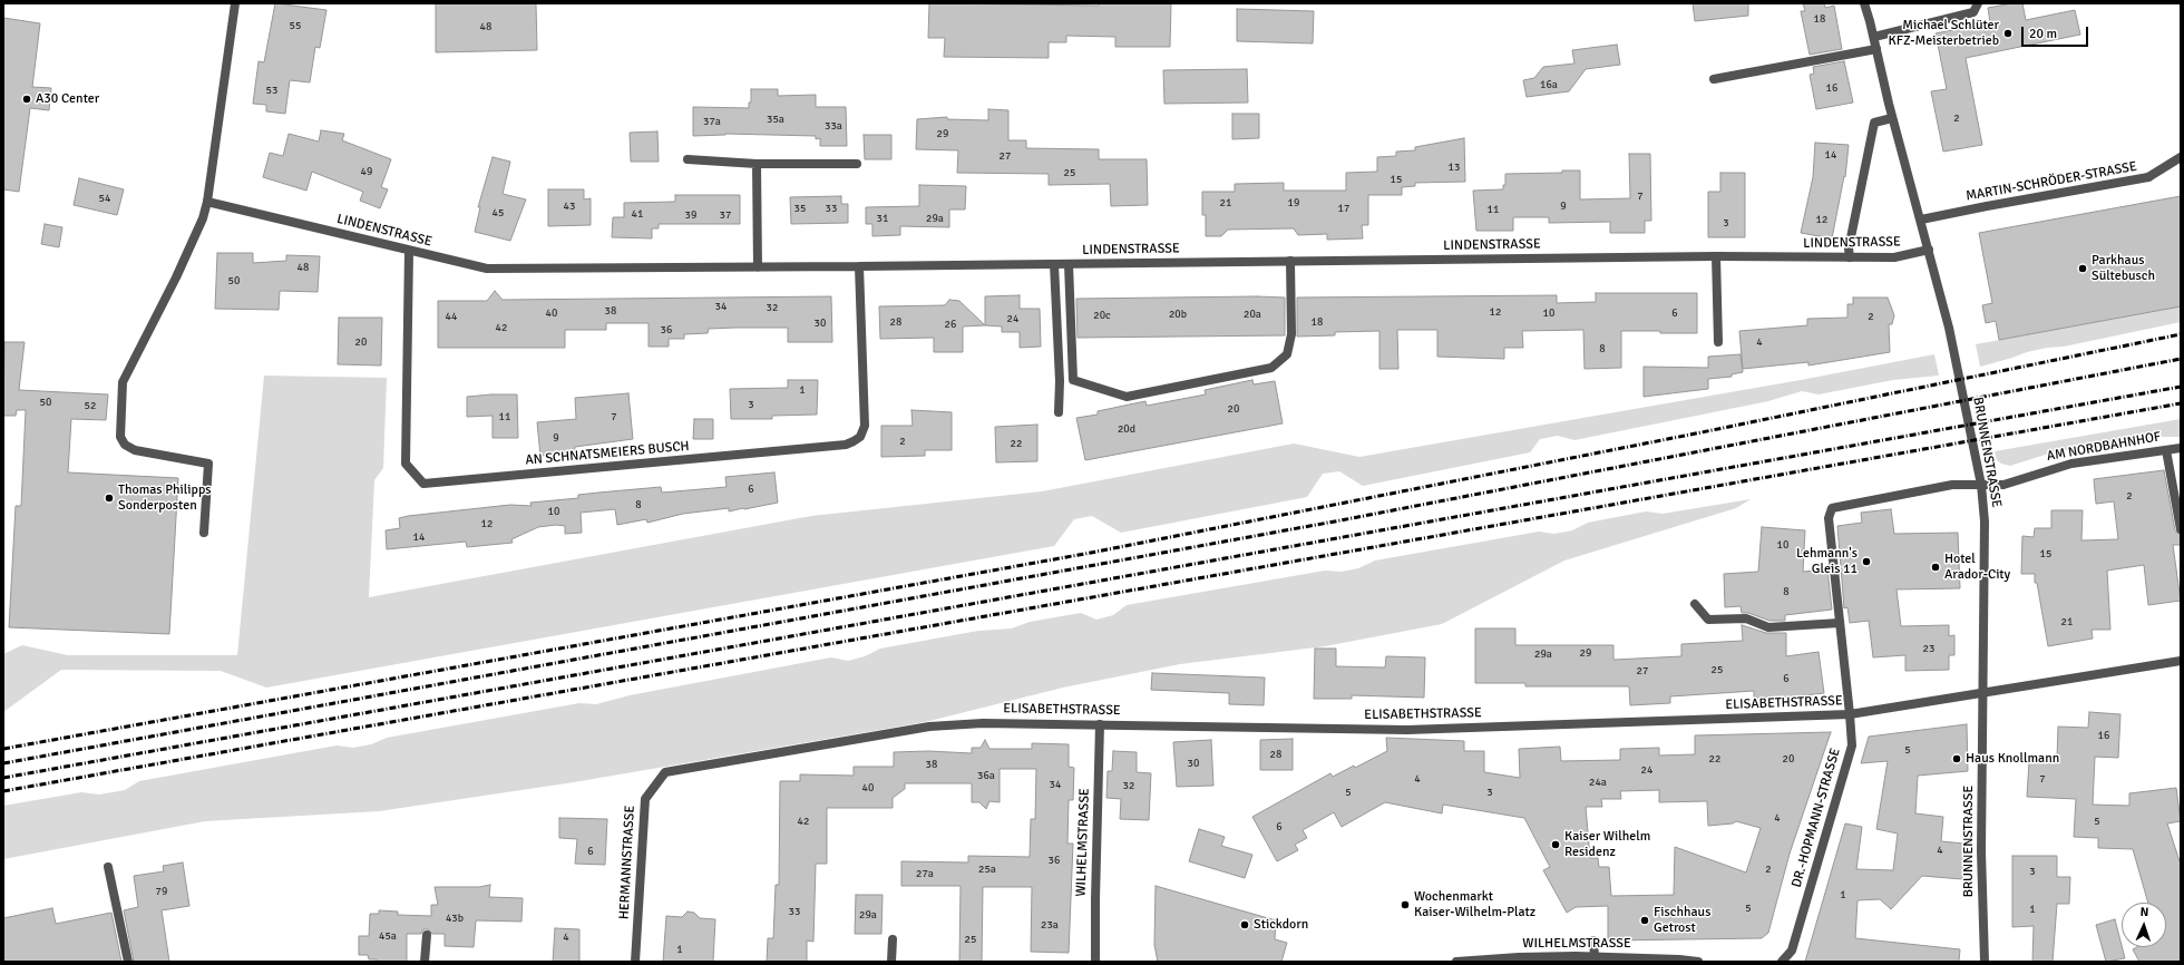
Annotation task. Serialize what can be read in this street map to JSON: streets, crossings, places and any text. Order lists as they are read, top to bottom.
{
  "streets": {
    "street": [
      "MARTIN-SCHRÖDER-STRASSE",
      "LINDENSTRASSE",
      "AM NORDBAHNHOF",
      "BRUNNENSTRASSE",
      "AN SCHNATSMEIERS BUSCH",
      "ELISABETHSTRASSE",
      "DR.-HOPMANN-STRASSE",
      "WILHELMSTRASSE",
      "HERMANNSTRASSE"
    ]
  },
  "crossings": [
    ["MARTIN-SCHRÖDER-STRASSE", "BRUNNENSTRASSE"],
    ["LINDENSTRASSE", "BRUNNENSTRASSE"],
    ["LINDENSTRASSE", "AN SCHNATSMEIERS BUSCH"],
    ["AM NORDBAHNHOF", "BRUNNENSTRASSE"],
    ["AM NORDBAHNHOF", "DR.-HOPMANN-STRASSE"],
    ["BRUNNENSTRASSE", "ELISABETHSTRASSE"],
    ["BRUNNENSTRASSE", "DR.-HOPMANN-STRASSE"],
    ["ELISABETHSTRASSE", "DR.-HOPMANN-STRASSE"],
    ["ELISABETHSTRASSE", "WILHELMSTRASSE"],
    ["ELISABETHSTRASSE", "HERMANNSTRASSE"]
  ],
  "places": [
    "Michael Schlüter KFZ-Meisterbetrieb",
    "A30 Center",
    "Parkhaus Sültebusch",
    "Thomas Philipps Sonderposten",
    "Lehmann's Gleis 11",
    "Hotel Arador-City",
    "Haus Knollmann",
    "Kaiser Wilhelm Residenz",
    "Wochenmarkt Kaiser-Wilhelm-Platz",
    "Fischhaus Getrost",
    "Stickdorn"
  ],
  "house_numbers": [
    "18",
    "55",
    "48",
    "16a",
    "16",
    "53",
    "2",
    "35a",
    "37a",
    "33a",
    "29",
    "14",
    "27",
    "13",
    "49",
    "25",
    "15",
    "7",
    "54",
    "21",
    "19",
    "43",
    "9",
    "35",
    "33",
    "17",
    "11",
    "45",
    "41",
    "39",
    "37",
    "31",
    "29a",
    "12",
    "3",
    "48",
    "50",
    "34",
    "32",
    "38",
    "12",
    "40",
    "10",
    "6",
    "20b",
    "20a",
    "20c",
    "44",
    "2",
    "24",
    "28",
    "18",
    "30",
    "26",
    "42",
    "36",
    "20",
    "4",
    "8",
    "1",
    "50",
    "3",
    "52",
    "20",
    "11",
    "7",
    "20d",
    "9",
    "2",
    "22",
    "6",
    "2",
    "8",
    "10",
    "12",
    "14",
    "10",
    "15",
    "8",
    "21",
    "23",
    "29",
    "29a",
    "25",
    "27",
    "6",
    "16",
    "5",
    "28",
    "22",
    "20",
    "30",
    "38",
    "24",
    "36a",
    "4",
    "7",
    "24a",
    "34",
    "32",
    "40",
    "5",
    "3",
    "4",
    "42",
    "5",
    "6",
    "4",
    "6",
    "36",
    "25a",
    "2",
    "3",
    "27a",
    "79",
    "1",
    "5",
    "1",
    "33",
    "29a",
    "43b",
    "23a",
    "45a",
    "4",
    "25",
    "1"
  ],
  "scale_bar": "20 m",
  "north": "top"
}
